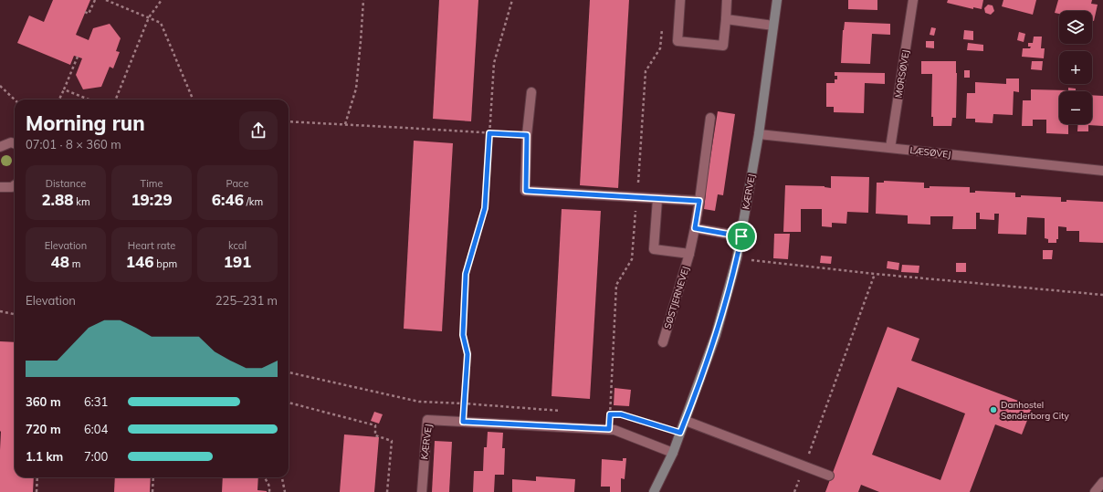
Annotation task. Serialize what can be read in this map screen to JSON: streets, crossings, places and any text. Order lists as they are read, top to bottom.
{
  "streets": {
    "street": [
      "MORSØVEJ",
      "LÆSØVEJ",
      "KÆRVEJ",
      "SØSTJERNEVEJ"
    ]
  },
  "crossings": [
    ["MORSØVEJ", "LÆSØVEJ"],
    ["LÆSØVEJ", "KÆRVEJ"]
  ],
  "places": ["Danhostel Sønderborg City"],
  "page": {
    "map_buttons": ["+", "−"],
    "heading": ["Morning run", "07:01 · 8 × 360 m"],
    "stats": [
      ["Distance", "2.88 km"],
      ["Time", "19:29"],
      ["Pace", "6:46 /km"],
      ["Elevation", "48 m"],
      ["Heart rate", "146 bpm"],
      ["kcal", "191"]
    ],
    "chart": ["Elevation", "225–231 m"],
    "list": [
      {
        "name": "360 m",
        "note": "6:31"
      },
      {
        "name": "720 m",
        "note": "6:04"
      },
      {
        "name": "1.1 km",
        "note": "7:00"
      }
    ]
  }
}
